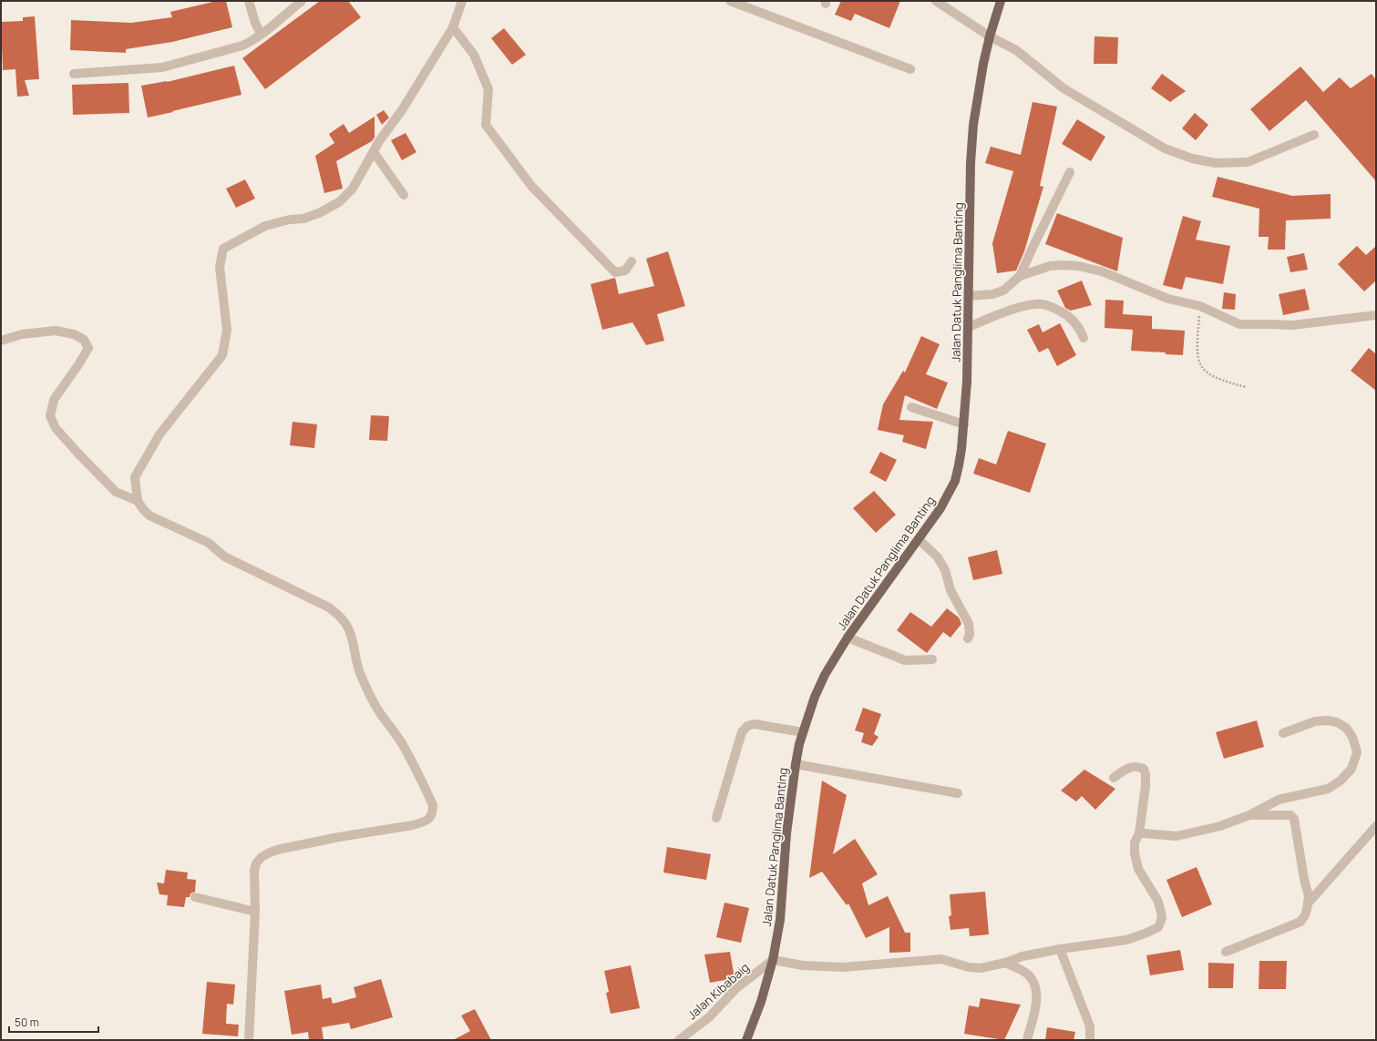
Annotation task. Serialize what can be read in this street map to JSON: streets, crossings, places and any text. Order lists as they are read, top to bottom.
{
  "streets": {
    "main road": ["Jalan Datuk Panglima Banting"],
    "street": ["Jalan Kibabaig"]
  },
  "crossings": [
    ["Jalan Datuk Panglima Banting", "Jalan Kibabaig"]
  ],
  "scale_bar": "50 m"
}
